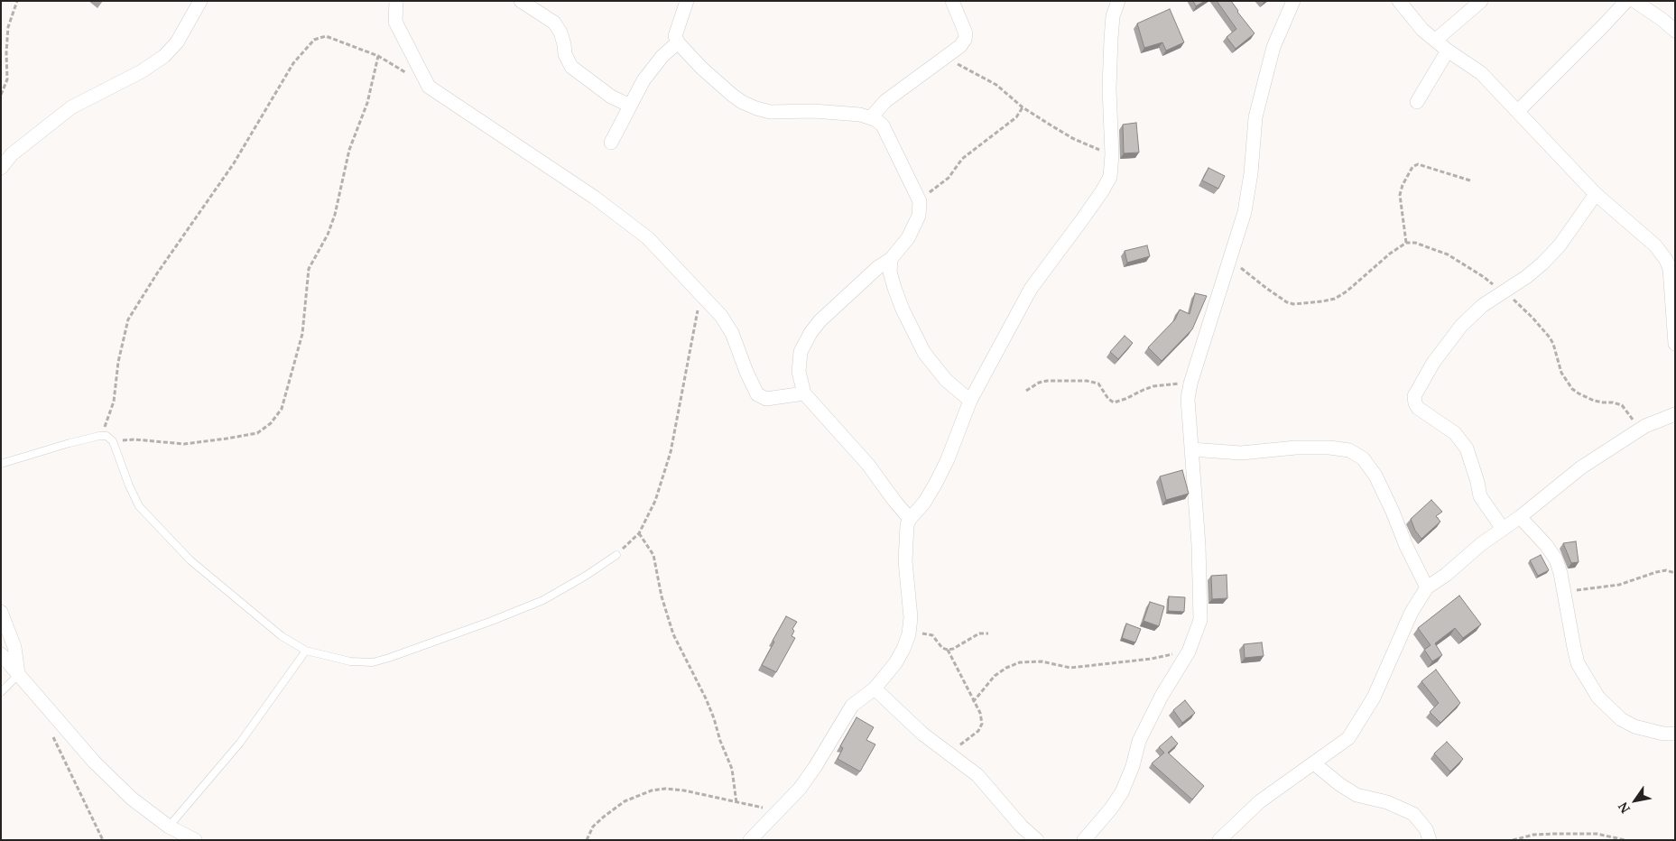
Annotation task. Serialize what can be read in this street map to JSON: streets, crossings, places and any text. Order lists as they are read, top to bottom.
{
  "north": "bottom left"
}
